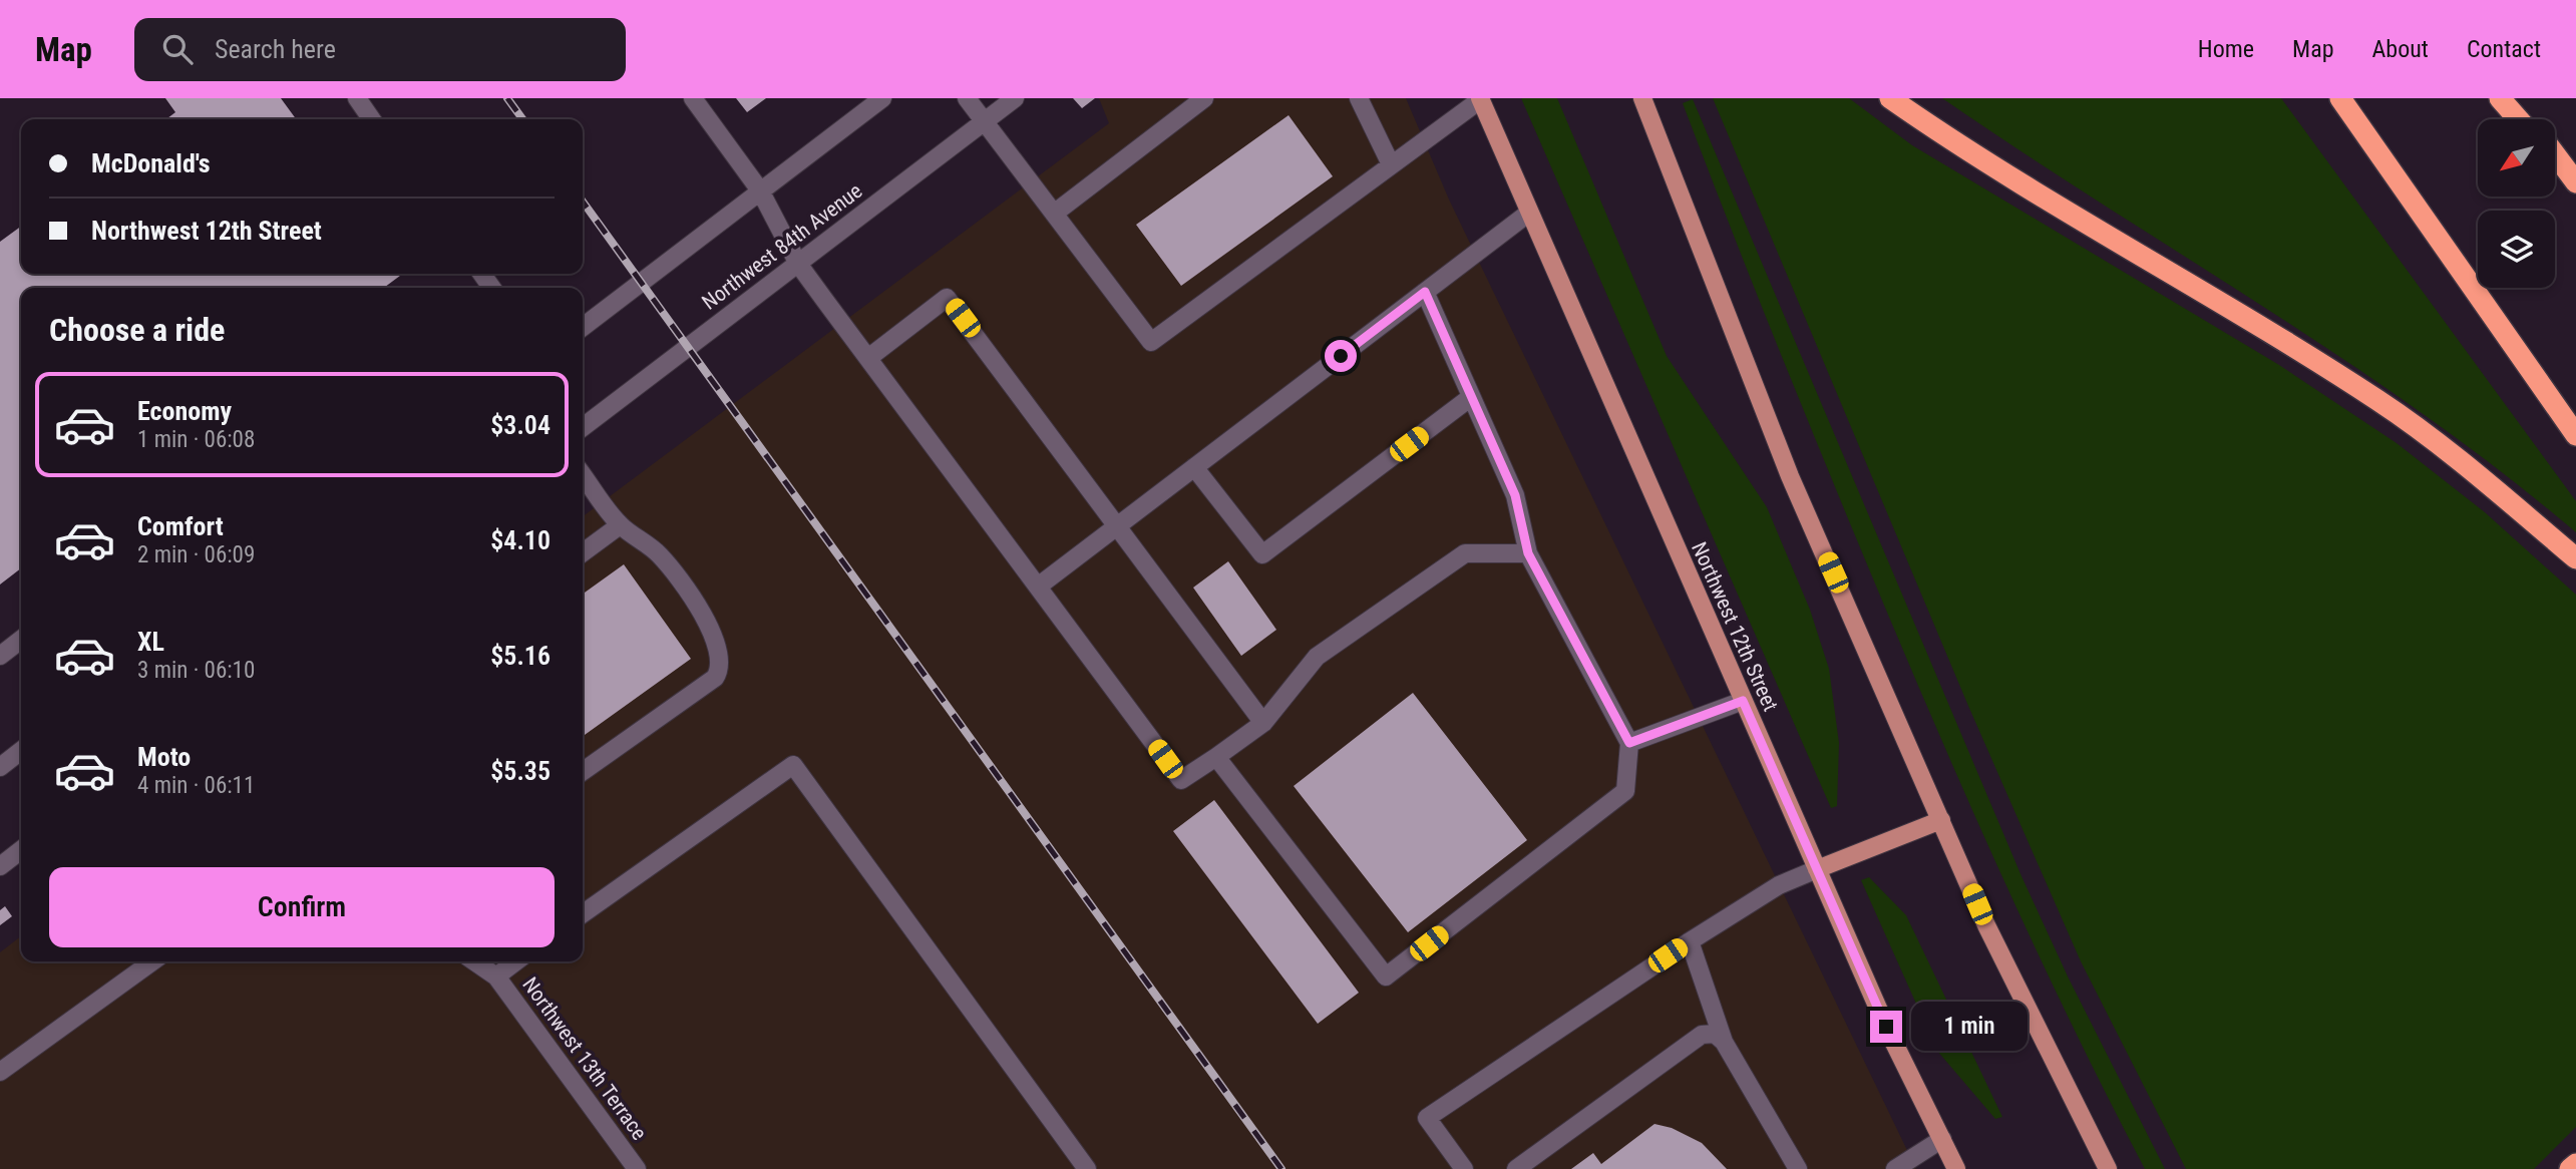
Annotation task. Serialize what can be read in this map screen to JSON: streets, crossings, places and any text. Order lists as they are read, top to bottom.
{
  "streets": {
    "main road": ["Northwest 12th Street"],
    "street": ["Northwest 84th Avenue", "Northwest 13th Terrace"]
  },
  "north": "bottom left",
  "page": {
    "header": "Map",
    "search": "Search here",
    "nav": [
      "Home",
      "Map",
      "About",
      "Contact"
    ],
    "banner": ["McDonald's", "Northwest 12th Street"],
    "heading": "Choose a ride",
    "list": [
      {
        "name": "Economy",
        "note": "1 min · 06:08",
        "value": "$3.04"
      },
      {
        "name": "Comfort",
        "note": "2 min · 06:09",
        "value": "$4.10"
      },
      {
        "name": "XL",
        "note": "3 min · 06:10",
        "value": "$5.16"
      },
      {
        "name": "Moto",
        "note": "4 min · 06:11",
        "value": "$5.35"
      }
    ],
    "buttons": "Confirm",
    "bubble": "1 min"
  }
}
